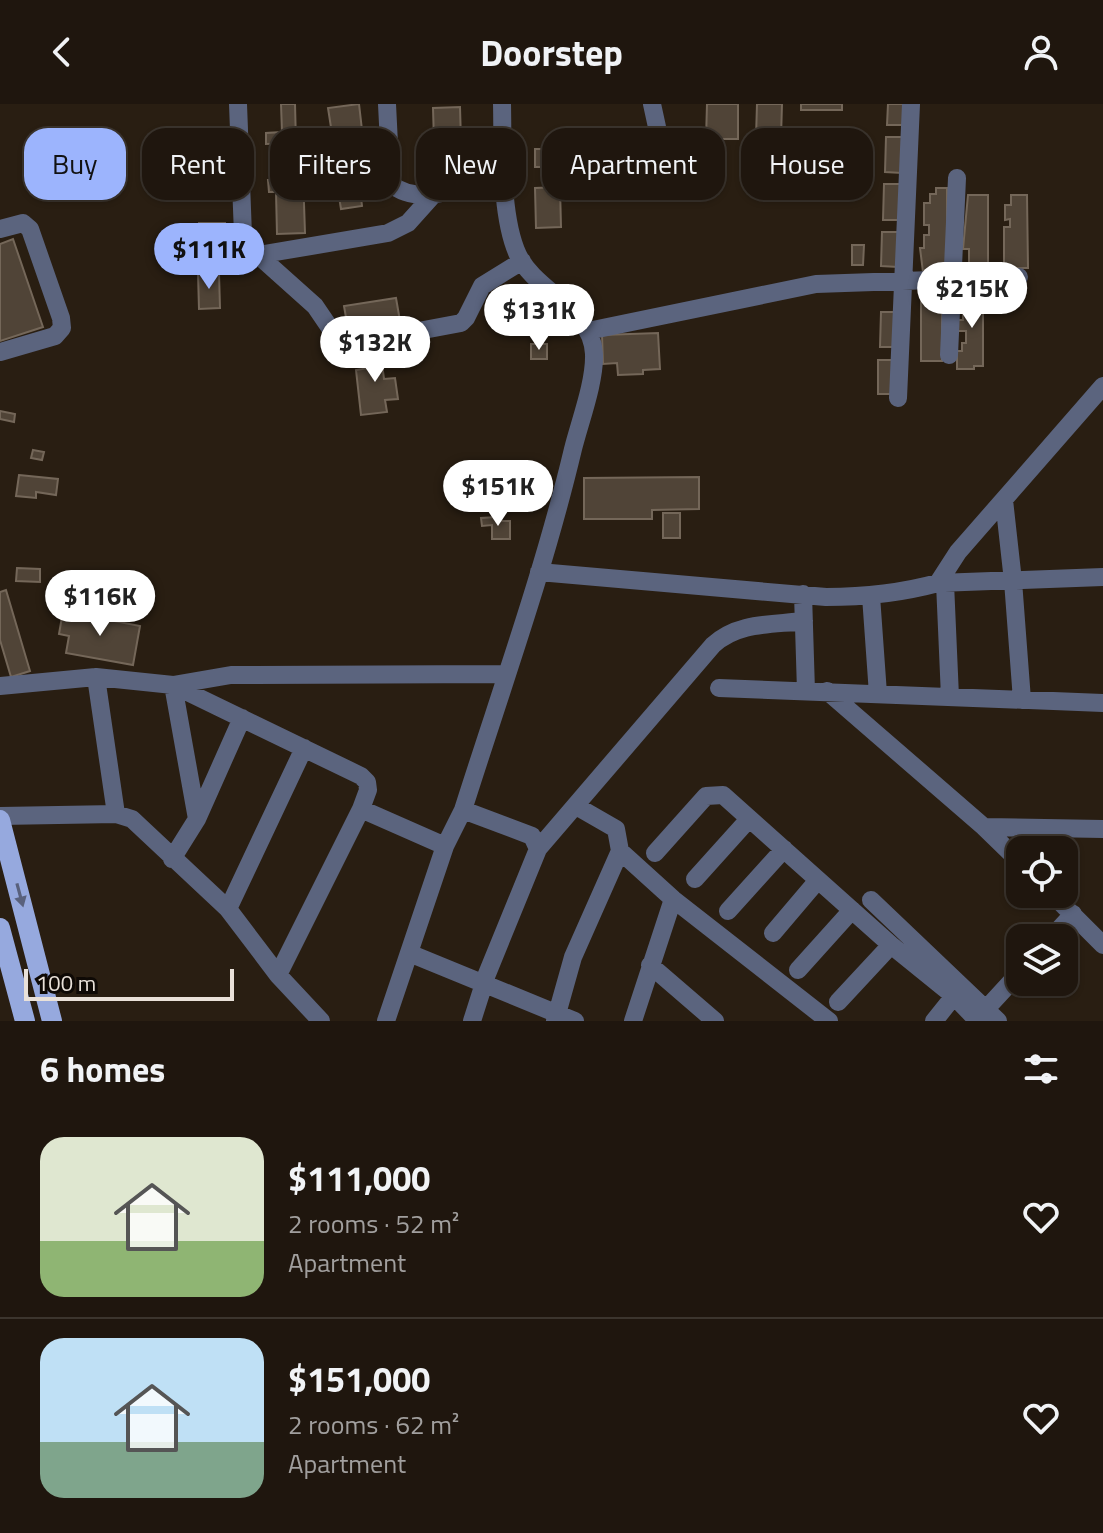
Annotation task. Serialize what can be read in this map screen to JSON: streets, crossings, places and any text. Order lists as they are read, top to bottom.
{
  "scale_bar": "100 m",
  "page": {
    "header": "Doorstep",
    "chip": [
      "Buy",
      "Rent",
      "Filters",
      "New",
      "Apartment",
      "House"
    ],
    "price": [
      "$111K",
      "$215K",
      "$131K",
      "$132K",
      "$151K",
      "$116K"
    ],
    "scale": "100 m",
    "heading": "6 homes",
    "list": [
      {
        "name": "$111,000",
        "note": "2 rooms · 52 m² · Apartment"
      },
      {
        "name": "$151,000",
        "note": "2 rooms · 62 m² · Apartment"
      }
    ]
  }
}
